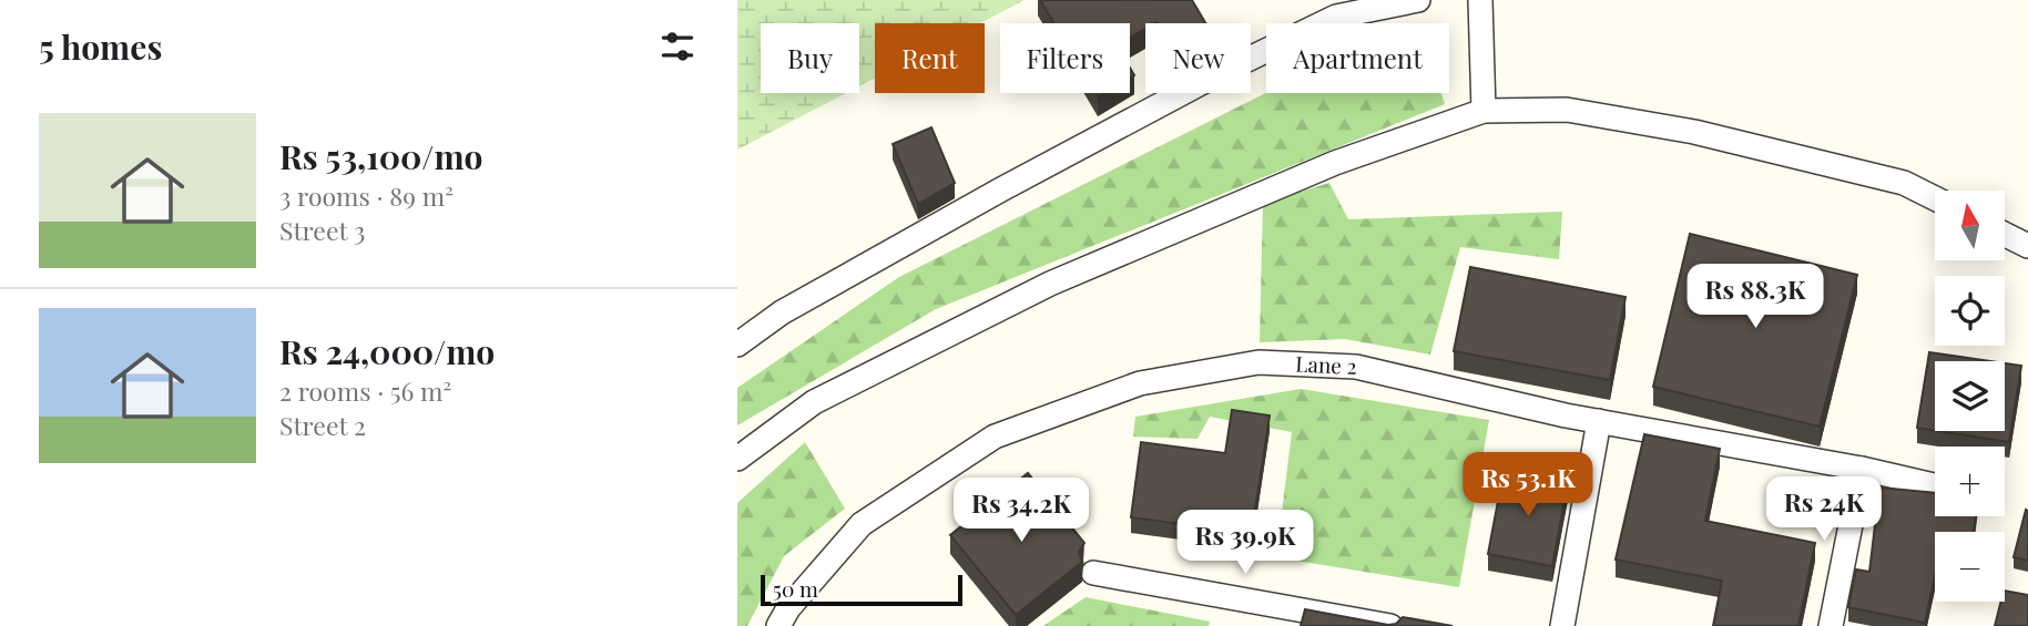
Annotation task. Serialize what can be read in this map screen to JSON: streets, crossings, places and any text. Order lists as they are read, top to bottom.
{
  "streets": {
    "street": ["Lane 2"]
  },
  "scale_bar": "50 m",
  "north": "top",
  "page": {
    "heading": "5 homes",
    "chip": [
      "Buy",
      "Rent",
      "Filters",
      "New",
      "Apartment"
    ],
    "list": [
      {
        "name": "Rs 53,100/mo",
        "note": "3 rooms · 89 m² · Street 3"
      },
      {
        "name": "Rs 24,000/mo",
        "note": "2 rooms · 56 m² · Street 2"
      }
    ],
    "map_buttons": ["+", "−"],
    "price": [
      "Rs 88.3K",
      "Rs 53.1K",
      "Rs 24K",
      "Rs 34.2K",
      "Rs 39.9K"
    ],
    "scale": "50 m"
  }
}
